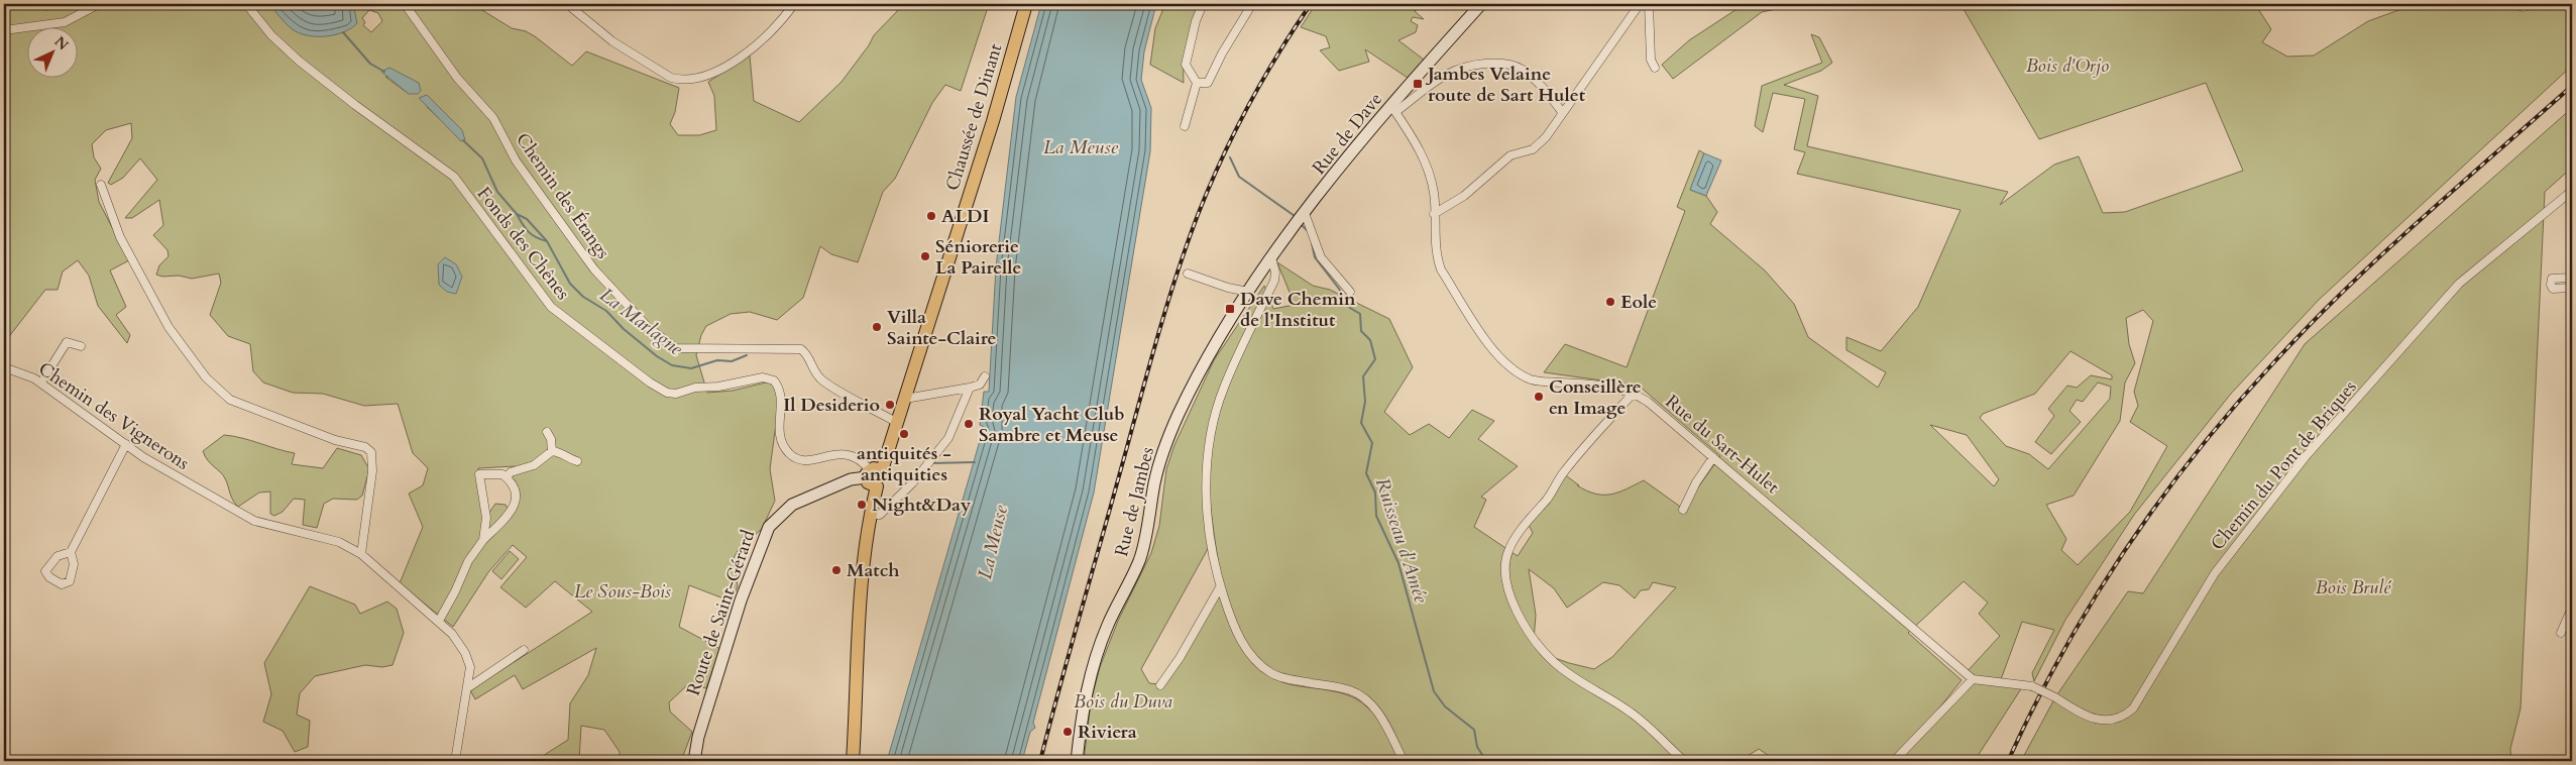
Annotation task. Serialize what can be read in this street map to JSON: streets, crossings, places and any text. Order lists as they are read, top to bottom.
{
  "streets": {
    "main road": [
      "Chaussée de Dinant",
      "Rue de Dave",
      "Rue de Jambes",
      "Route de Saint-Gérard"
    ],
    "street": [
      "Chemin des Étangs",
      "Fonds des Chênes",
      "Chemin des Vignerons",
      "Rue du Sart-Hulet",
      "Chemin du Pont de Briques"
    ]
  },
  "crossings": [
    ["Chaussée de Dinant", "Chemin des Étangs"],
    ["Chaussée de Dinant", "Fonds des Chênes"],
    ["Chaussée de Dinant", "Route de Saint-Gérard"],
    ["Rue de Dave", "Rue du Sart-Hulet"],
    ["Rue de Dave", "Rue de Jambes"],
    ["Fonds des Chênes", "Route de Saint-Gérard"],
    ["Rue du Sart-Hulet", "Chemin du Pont de Briques"]
  ],
  "water": ["La Meuse", "La Marlagne", "Ruisseau d'Amée"],
  "parks": [
    "Bois d'Orjo",
    "Bois Brulé",
    "Le Sous-Bois",
    "Bois du Duva"
  ],
  "places": {
    "transit": ["Jambes Velaine route de Sart Hulet", "Dave Chemin de l'Institut"],
    "other": [
      "ALDI",
      "Séniorerie La Pairelle",
      "Eole",
      "Villa Sainte-Claire",
      "Conseillère en Image",
      "Il Desiderio",
      "Royal Yacht Club Sambre et Meuse",
      "antiquités - antiquities",
      "Night&Day",
      "Match",
      "Riviera"
    ]
  },
  "north": "top right"
}
